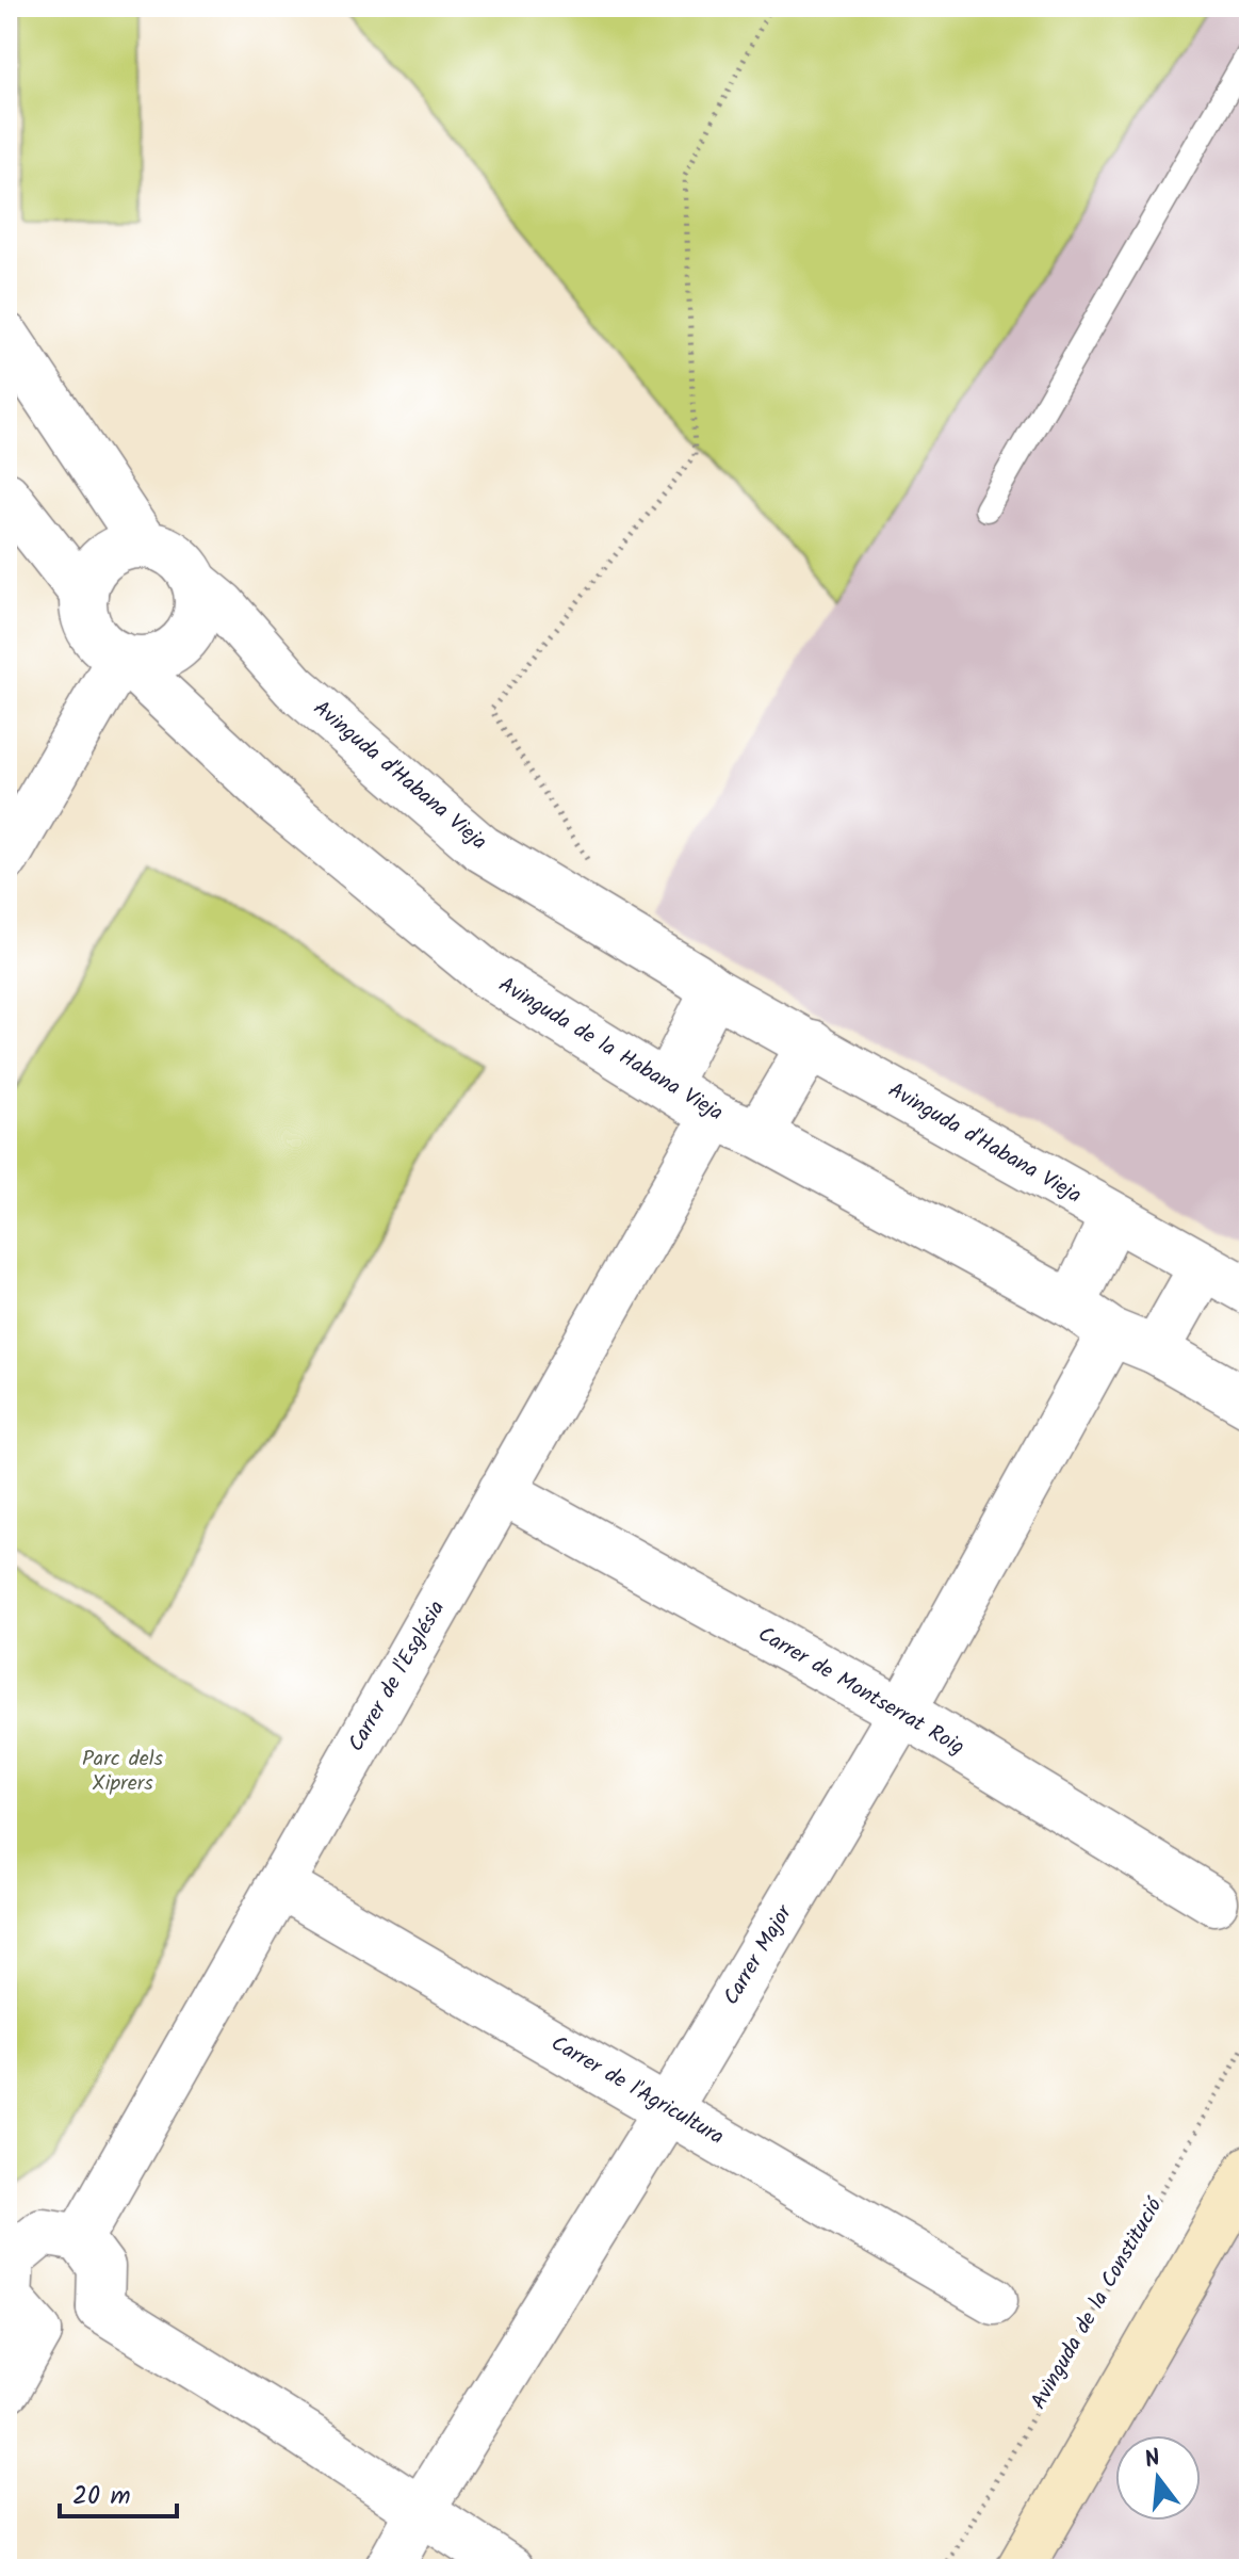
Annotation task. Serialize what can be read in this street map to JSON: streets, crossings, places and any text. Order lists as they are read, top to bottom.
{
  "streets": {
    "street": [
      "Avinguda d'Habana Vieja",
      "Avinguda de la Habana Vieja",
      "Carrer de l'Església",
      "Carrer de Montserrat Roig",
      "Carrer Major",
      "Carrer de l'Agricultura"
    ],
    "path": ["Avinguda de la Constitució"]
  },
  "crossings": [
    ["Avinguda d'Habana Vieja", "Avinguda de la Habana Vieja"],
    ["Avinguda de la Habana Vieja", "Carrer de l'Església"],
    ["Avinguda de la Habana Vieja", "Carrer Major"],
    ["Carrer de l'Església", "Carrer de Montserrat Roig"],
    ["Carrer de l'Església", "Carrer de l'Agricultura"],
    ["Carrer de Montserrat Roig", "Carrer Major"],
    ["Carrer Major", "Carrer de l'Agricultura"]
  ],
  "parks": ["Parc dels Xiprers"],
  "scale_bar": "20 m",
  "north": "top"
}
